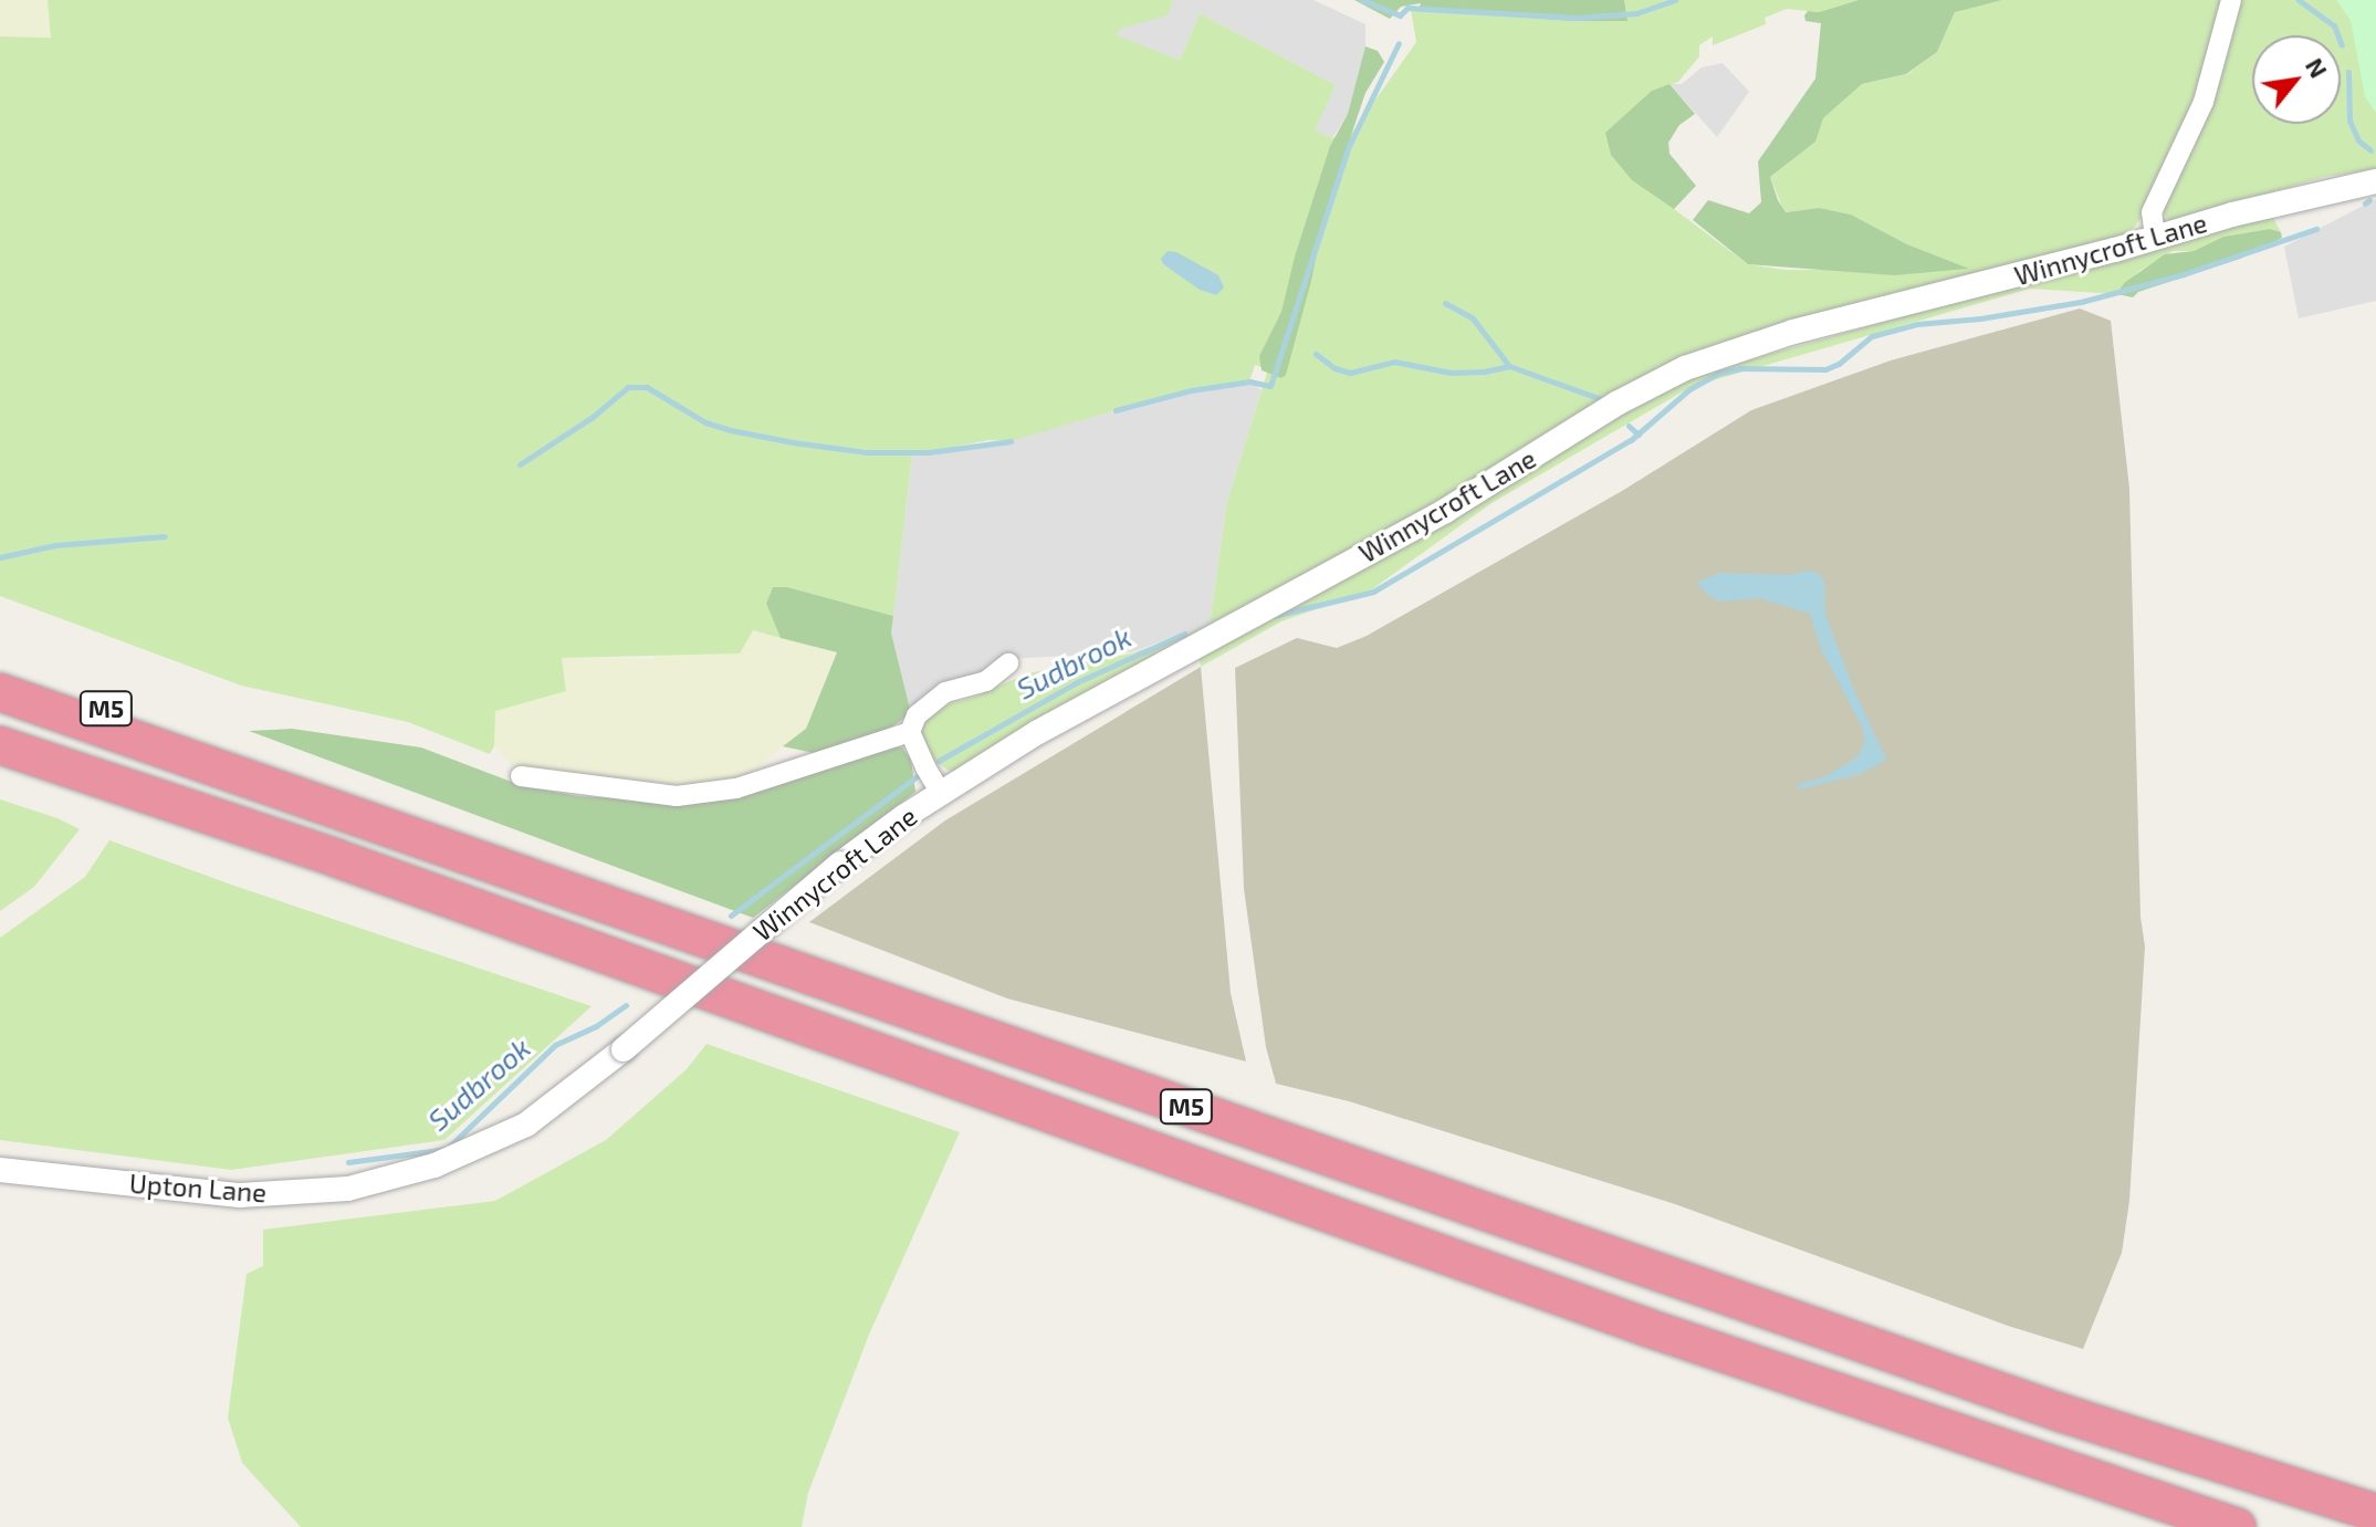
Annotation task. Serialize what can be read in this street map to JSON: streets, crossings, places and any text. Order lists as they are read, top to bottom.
{
  "streets": {
    "highway": ["M5"],
    "street": ["Winnycroft Lane", "Upton Lane"]
  },
  "crossings": [
    ["Winnycroft Lane", "Upton Lane"]
  ],
  "water": ["Sudbrook"],
  "north": "top right"
}
